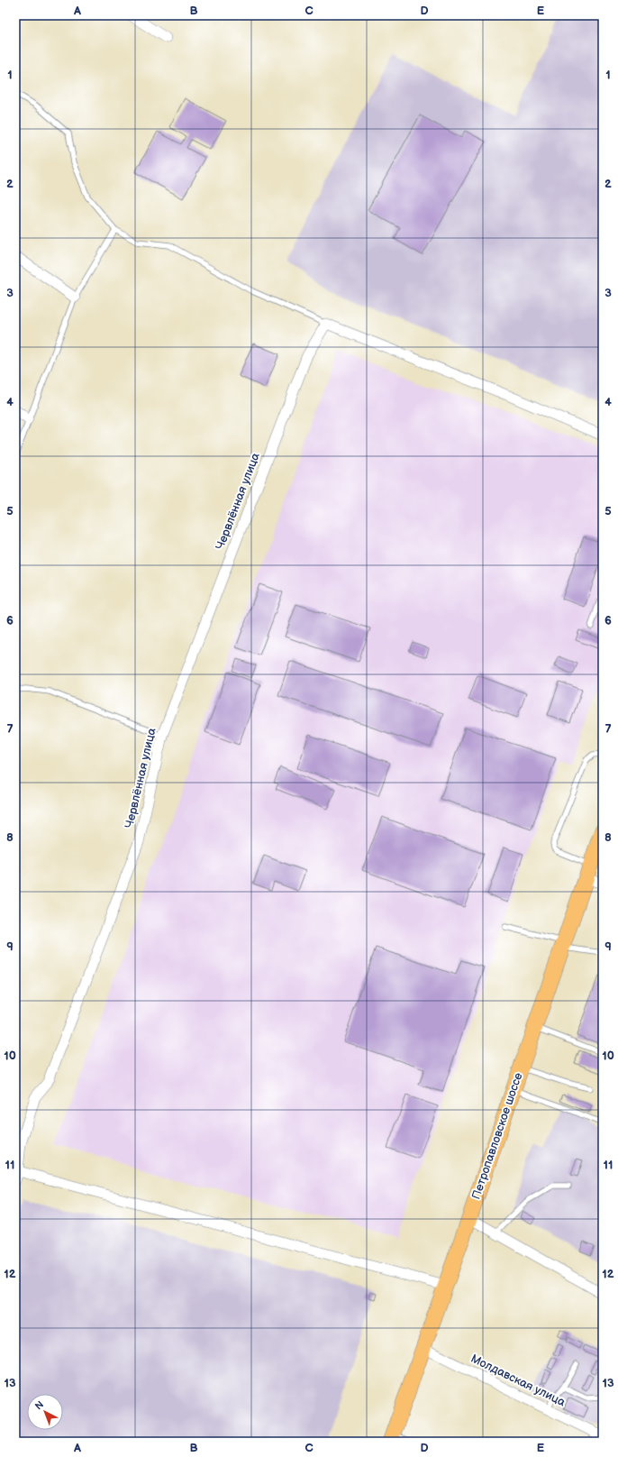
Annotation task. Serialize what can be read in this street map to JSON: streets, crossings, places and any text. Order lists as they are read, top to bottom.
{
  "streets": {
    "main road": ["Петропавловское шоссе"],
    "street": ["Червлённая улица", "Молдавская улица"]
  },
  "crossings": [
    ["Петропавловское шоссе", "Молдавская улица"]
  ],
  "north": "top left",
  "grid": {
    "columns": [
      "A",
      "B",
      "C",
      "D",
      "E"
    ],
    "rows": [
      "1",
      "2",
      "3",
      "4",
      "5",
      "6",
      "7",
      "8",
      "9",
      "10",
      "11",
      "12",
      "13"
    ]
  }
}
